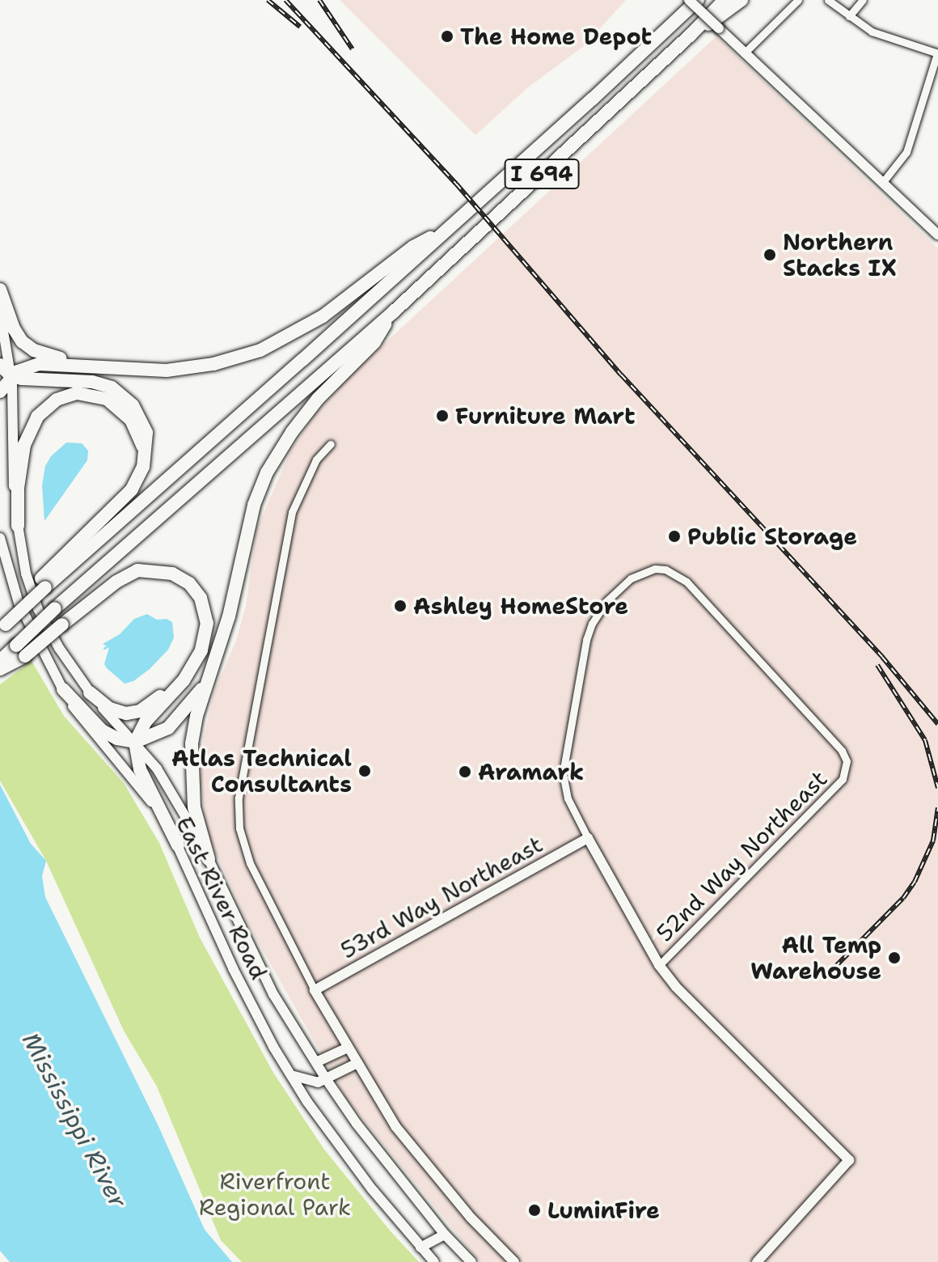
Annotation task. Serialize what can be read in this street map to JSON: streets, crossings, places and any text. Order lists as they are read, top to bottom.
{
  "streets": {
    "highway": ["I 694"],
    "street": ["52nd Way Northeast", "53rd Way Northeast", "East River Road"]
  },
  "crossings": [
    ["52nd Way Northeast", "53rd Way Northeast"]
  ],
  "water": ["Mississippi River"],
  "parks": ["Riverfront Regional Park"],
  "places": [
    "The Home Depot",
    "Northern Stacks IX",
    "Furniture Mart",
    "Public Storage",
    "Ashley HomeStore",
    "Atlas Technical Consultants",
    "Aramark",
    "All Temp Warehouse",
    "LuminFire"
  ]
}
